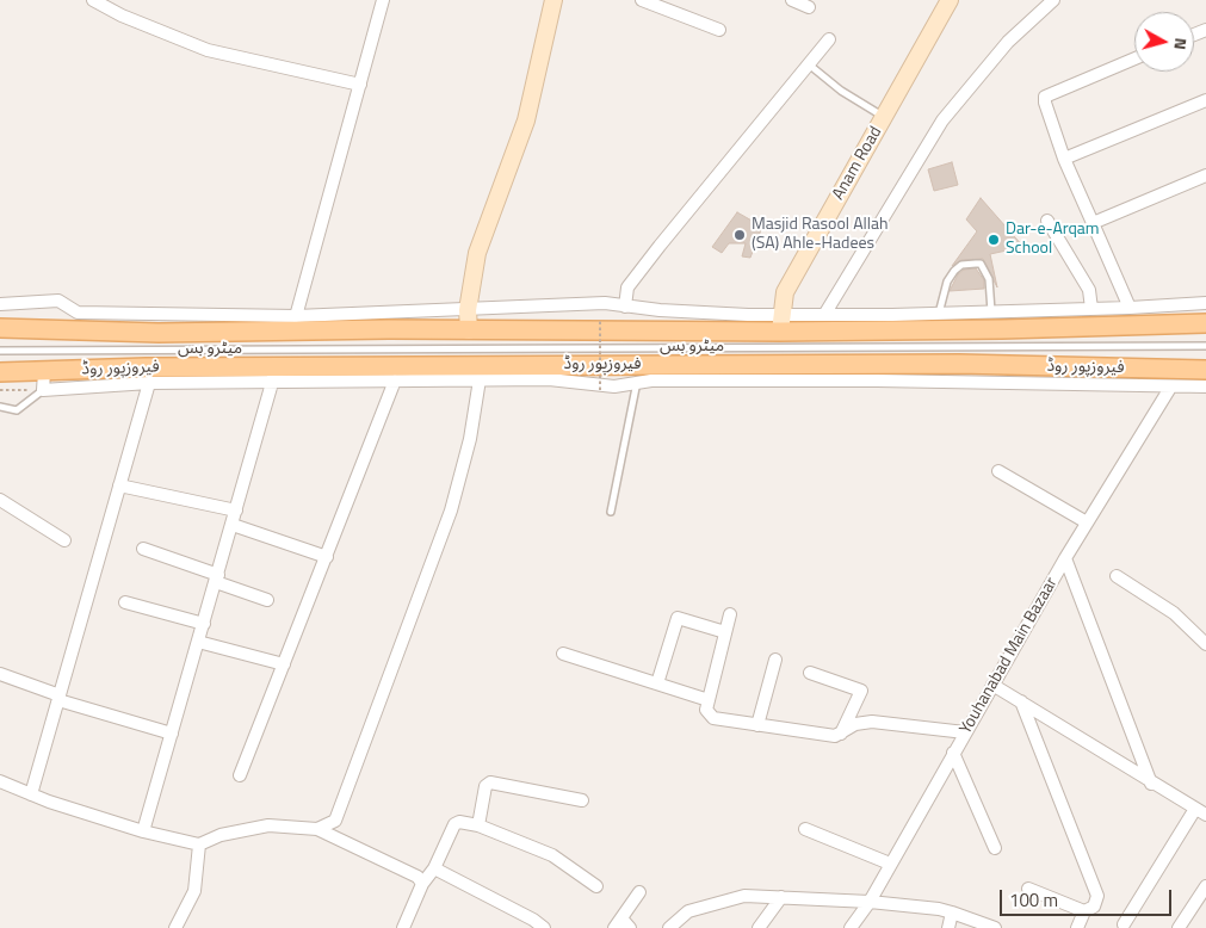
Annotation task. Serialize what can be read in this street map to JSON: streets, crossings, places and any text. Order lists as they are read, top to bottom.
{
  "streets": {
    "main road": ["فیروزپور روڈ"],
    "street": ["Anam Road", "Youhanabad Main Bazaar"],
    "lane": ["میٹرو بس"]
  },
  "places": ["Masjid Rasool Allah (SA) Ahle-Hadees", "Dar-e-Arqam School"],
  "scale_bar": "100 m",
  "north": "right"
}
